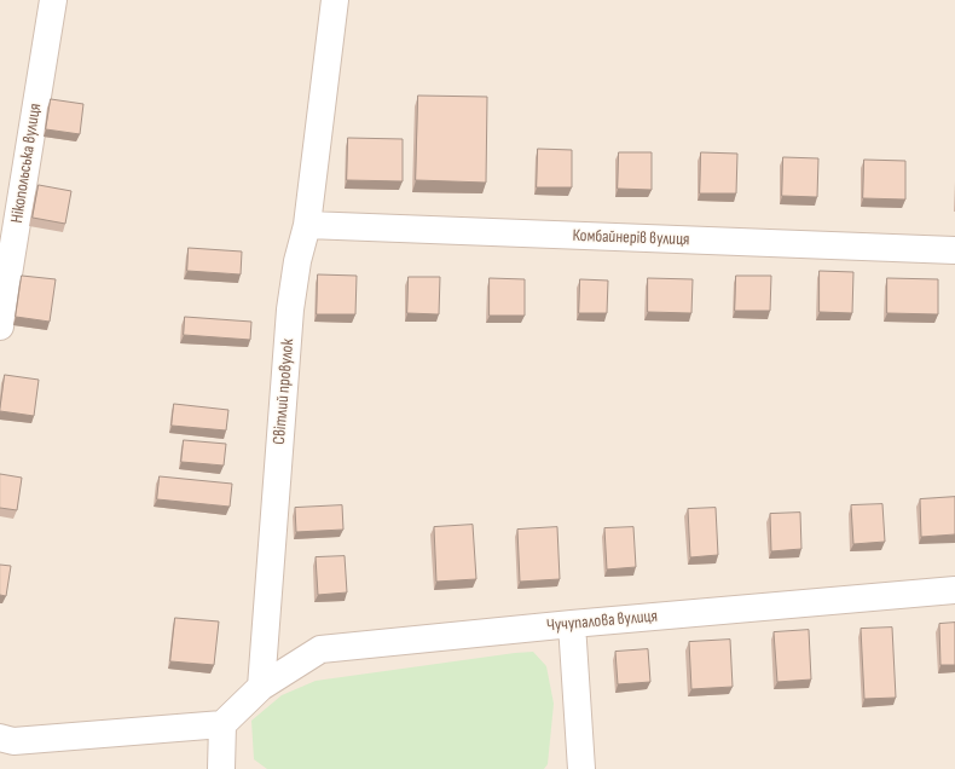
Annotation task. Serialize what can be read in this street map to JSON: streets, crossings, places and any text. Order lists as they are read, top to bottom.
{
  "streets": {
    "street": [
      "Нікопольська вулиця",
      "Комбайнерів вулиця",
      "Світлий провулок",
      "Чучупалова вулиця"
    ]
  },
  "crossings": [
    ["Комбайнерів вулиця", "Світлий провулок"],
    ["Світлий провулок", "Чучупалова вулиця"]
  ]
}
